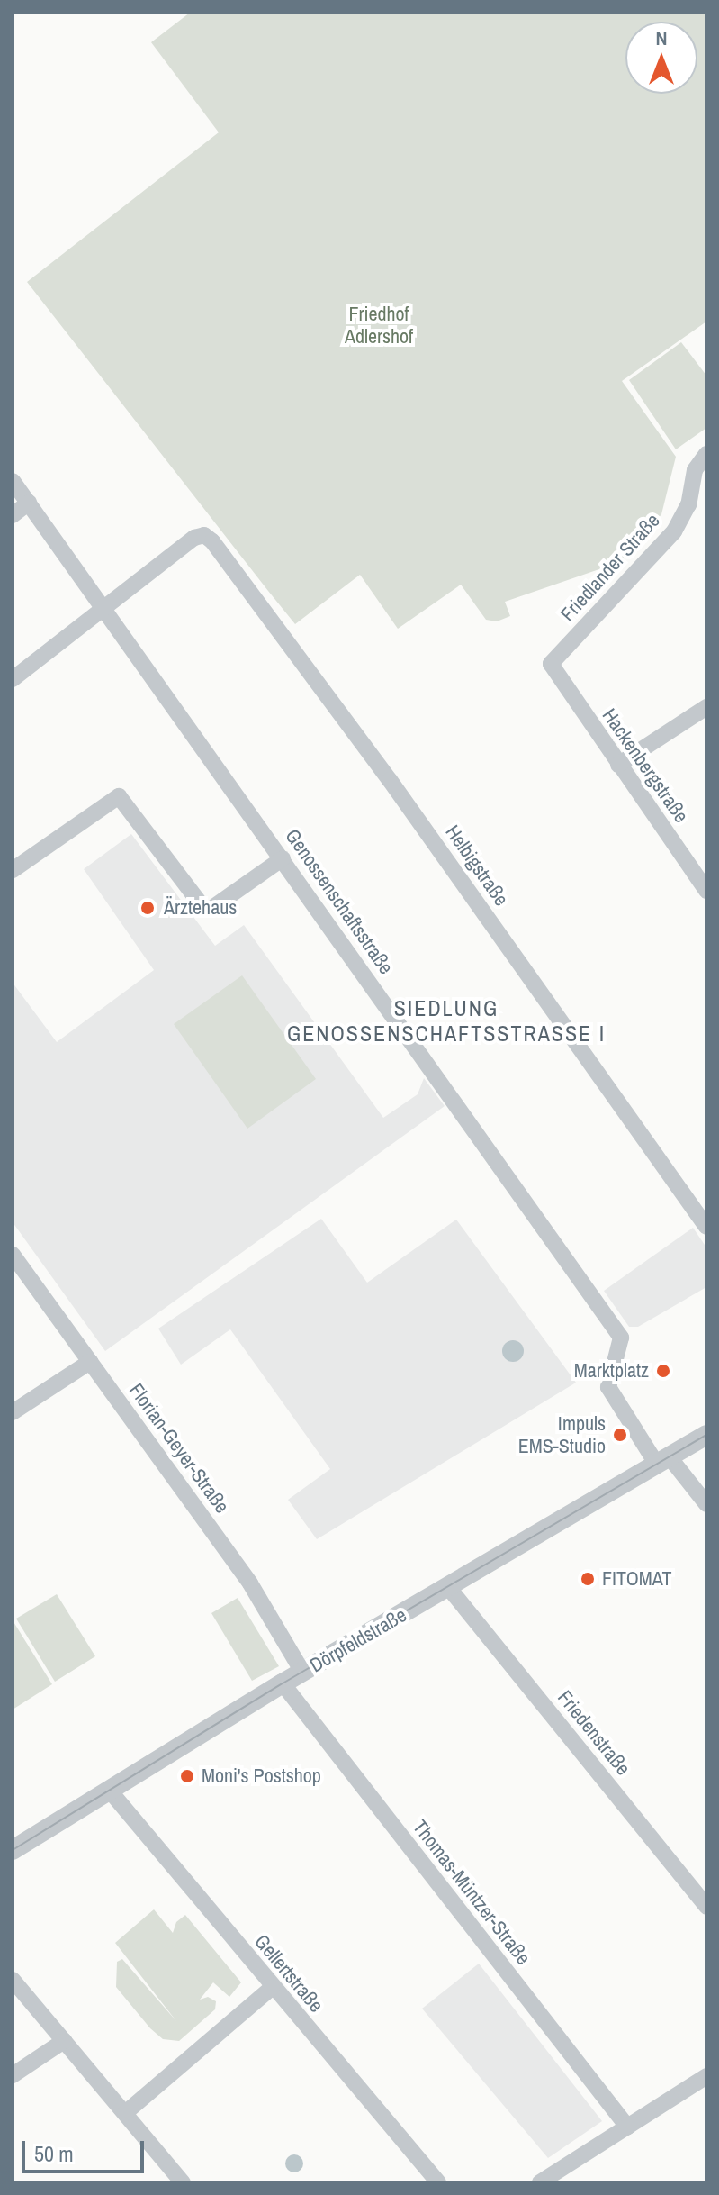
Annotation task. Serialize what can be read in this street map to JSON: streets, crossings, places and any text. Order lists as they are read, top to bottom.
{
  "streets": {
    "street": [
      "Friedlander Straße",
      "Hackenbergstraße",
      "Helbigstraße",
      "Genossenschaftsstraße",
      "Florian-Geyer-Straße",
      "Dörpfeldstraße",
      "Friedenstraße",
      "Thomas-Müntzer-Straße",
      "Gellertstraße"
    ]
  },
  "crossings": [
    ["Friedlander Straße", "Hackenbergstraße"],
    ["Helbigstraße", "Genossenschaftsstraße"],
    ["Genossenschaftsstraße", "Dörpfeldstraße"],
    ["Florian-Geyer-Straße", "Dörpfeldstraße"],
    ["Dörpfeldstraße", "Friedenstraße"],
    ["Dörpfeldstraße", "Thomas-Müntzer-Straße"],
    ["Dörpfeldstraße", "Gellertstraße"]
  ],
  "districts": ["SIEDLUNG GENOSSENSCHAFTSSTRASSE I"],
  "parks": ["Friedhof Adlershof"],
  "places": [
    "Ärztehaus",
    "Marktplatz",
    "Impuls EMS-Studio",
    "FITOMAT",
    "Moni's Postshop"
  ],
  "scale_bar": "50 m",
  "north": "top"
}
